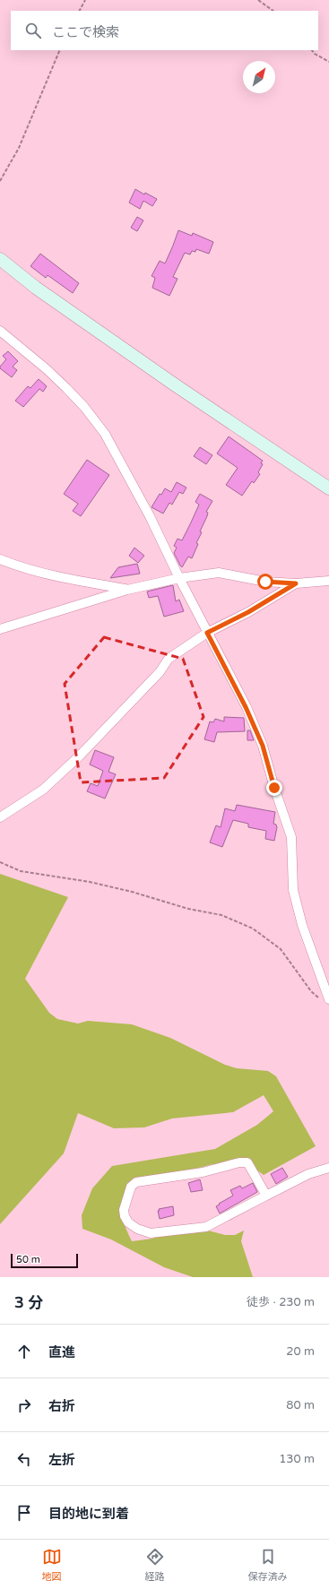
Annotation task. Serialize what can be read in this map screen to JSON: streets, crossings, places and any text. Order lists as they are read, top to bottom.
{
  "scale_bar": "50 m",
  "north": "top right",
  "page": {
    "search": "ここで検索",
    "scale": "50 m",
    "heading": ["3 分", "徒歩 · 230 m"],
    "list": [
      ["直進", "20 m"],
      ["右折", "80 m"],
      ["左折", "130 m"],
      "目的地に到着"
    ],
    "nav": ["地図", "経路", "保存済み"]
  }
}
